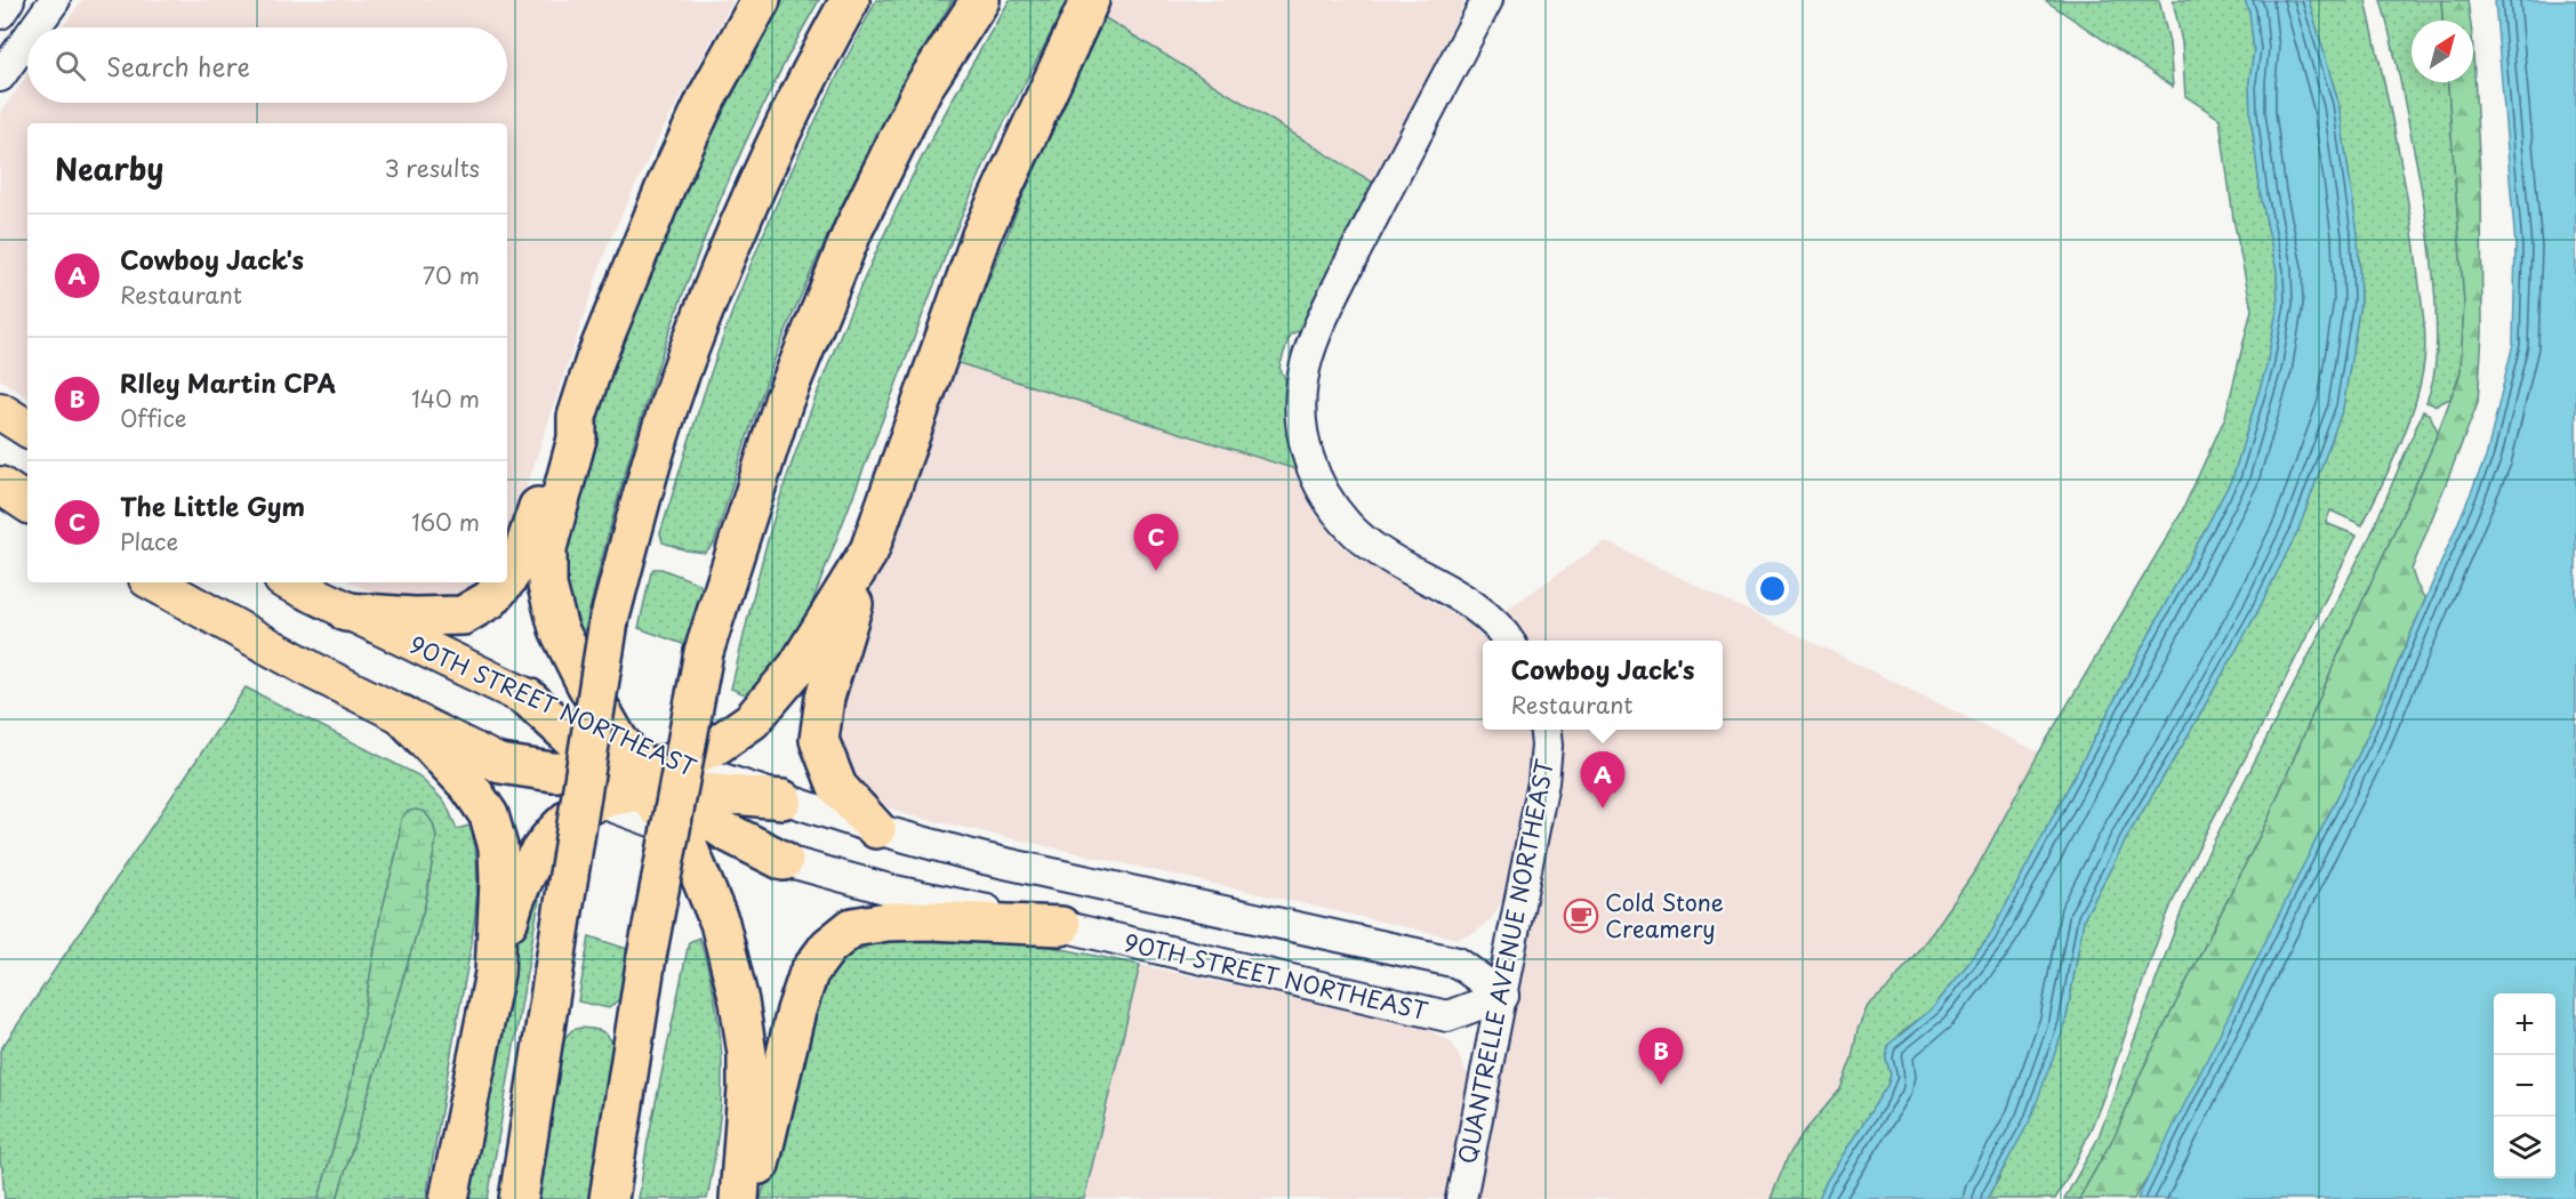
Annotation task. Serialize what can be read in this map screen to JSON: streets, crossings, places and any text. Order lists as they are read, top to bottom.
{
  "streets": {
    "main road": ["90TH STREET NORTHEAST"],
    "street": ["QUANTRELLE AVENUE NORTHEAST"]
  },
  "crossings": [
    ["90TH STREET NORTHEAST", "QUANTRELLE AVENUE NORTHEAST"]
  ],
  "places": {
    "cafe": ["Cold Stone Creamery"]
  },
  "north": "top right",
  "page": {
    "search": "Search here",
    "heading": ["Nearby", "3 results"],
    "list": [
      {
        "mark": "A",
        "name": "Cowboy Jack's",
        "note": "Restaurant",
        "value": "70 m"
      },
      {
        "mark": "B",
        "name": "RIley Martin CPA",
        "note": "Office",
        "value": "140 m"
      },
      {
        "mark": "C",
        "name": "The Little Gym",
        "note": "Place",
        "value": "160 m"
      }
    ],
    "pins": ["C", "A", "B"],
    "popup": ["Cowboy Jack's", "Restaurant"],
    "map_buttons": ["+", "−"]
  }
}
